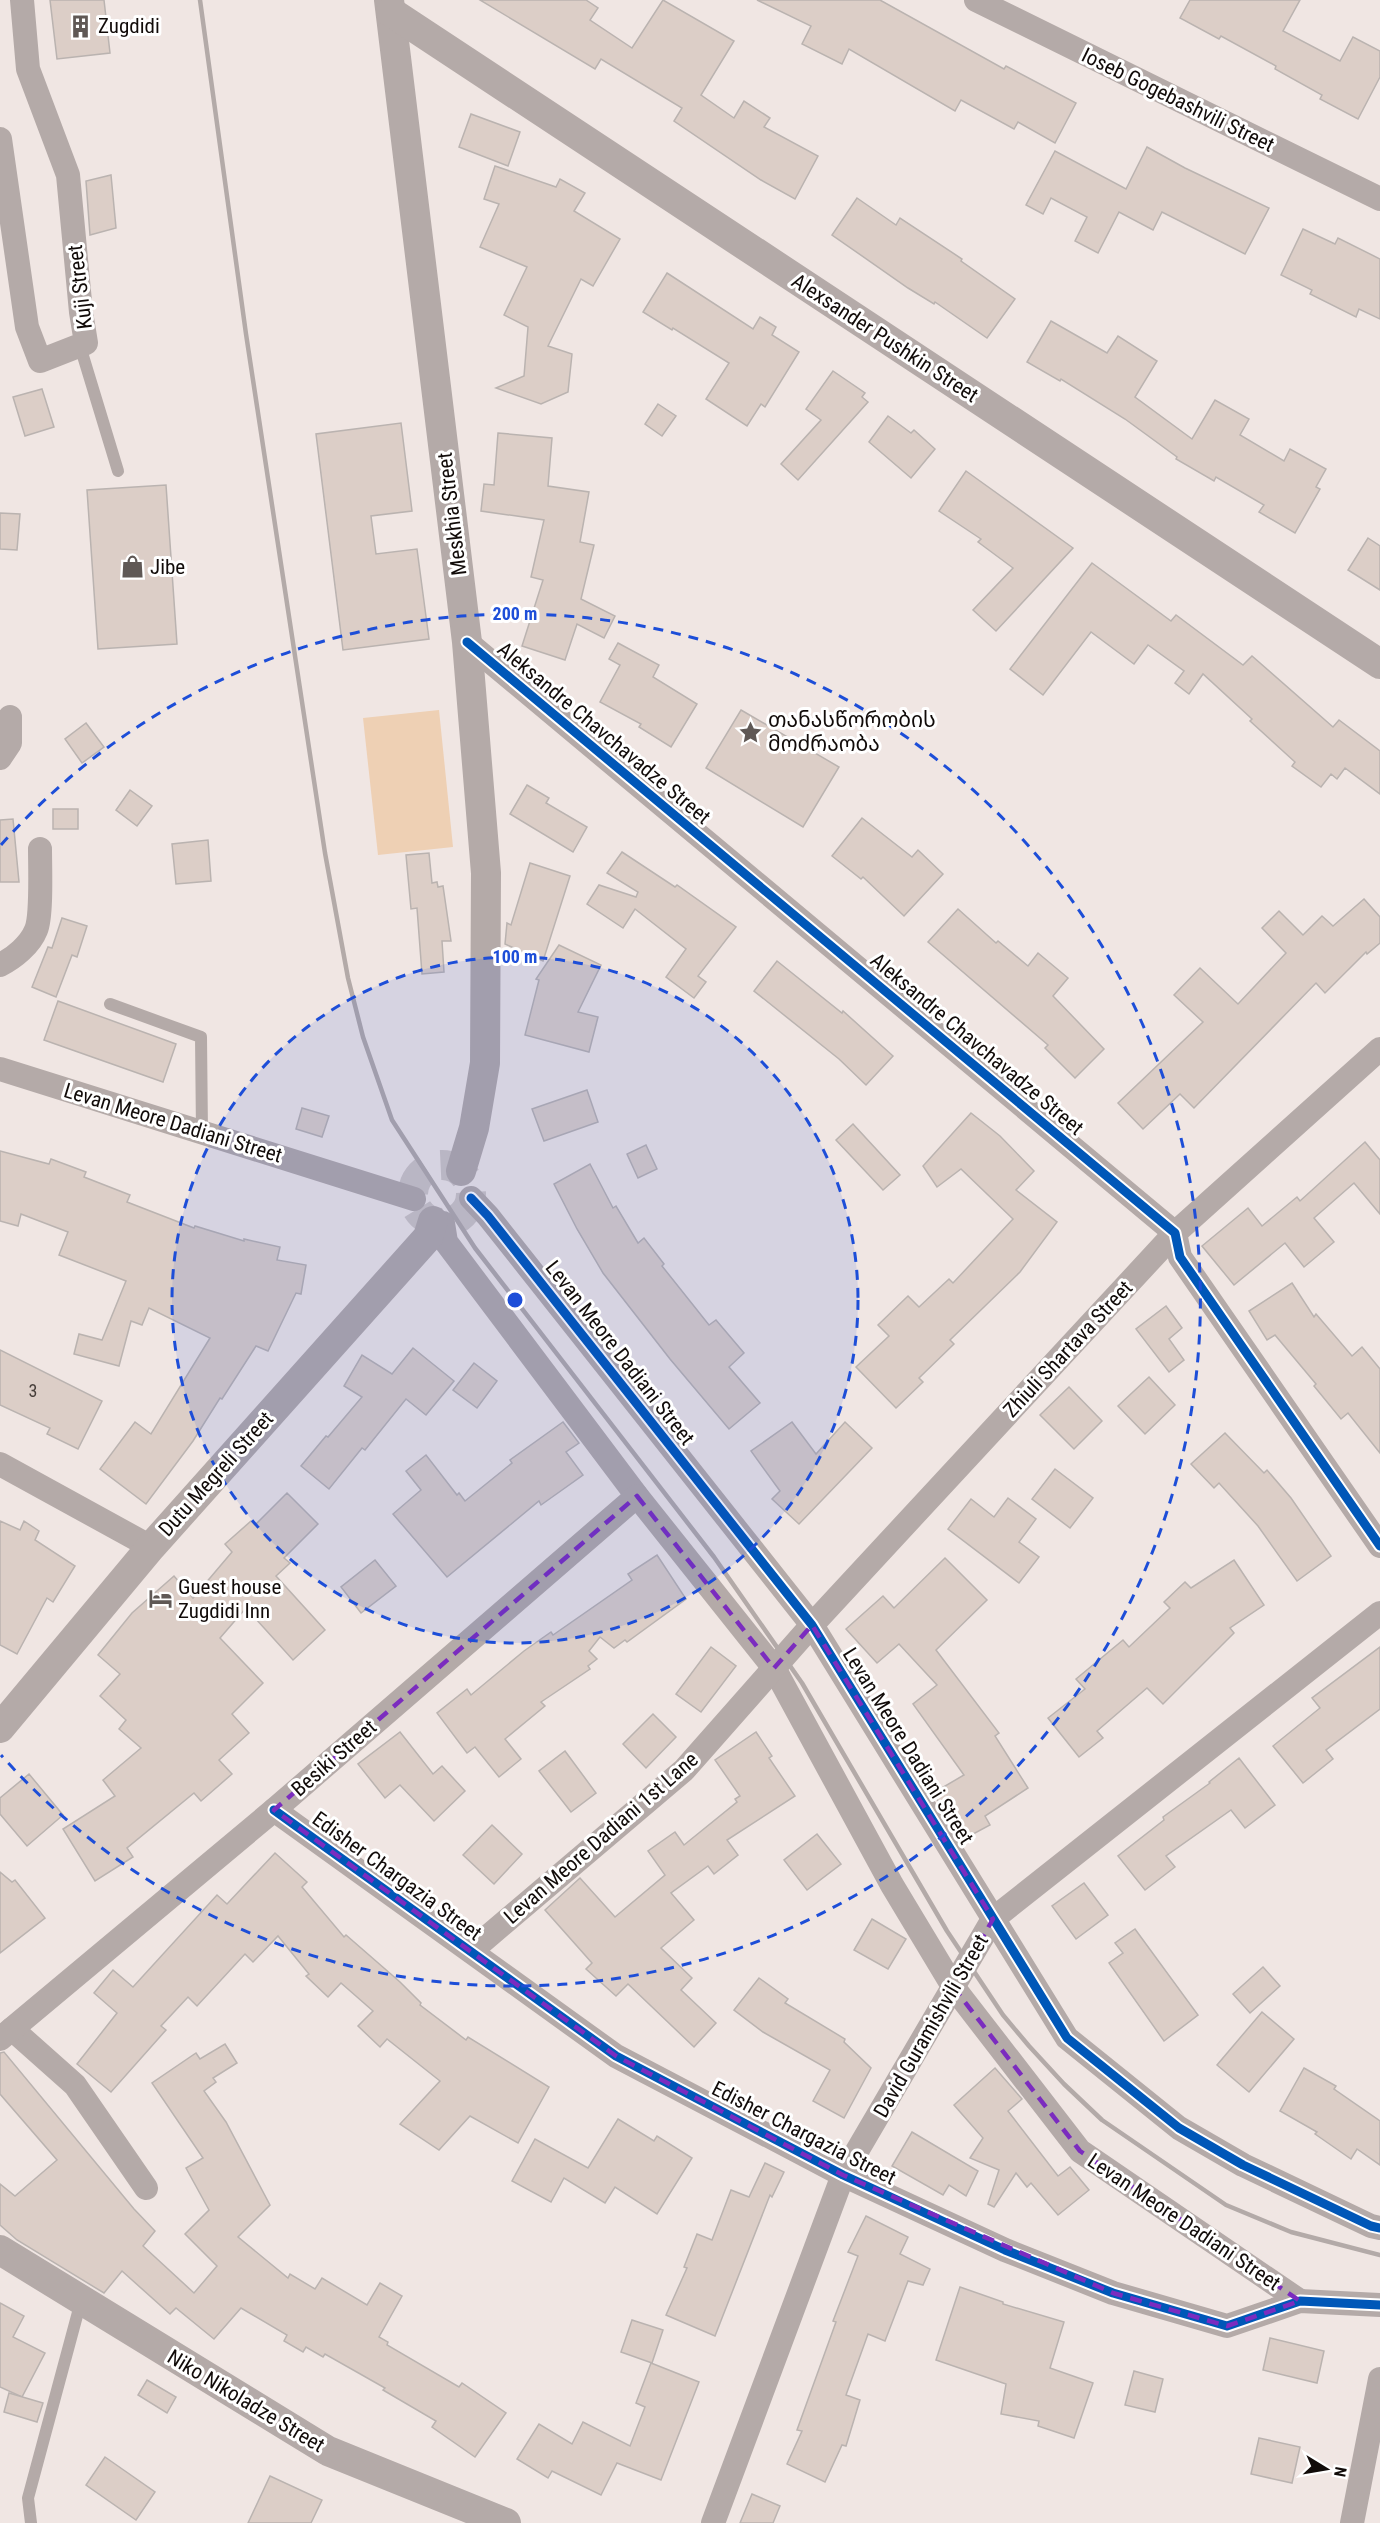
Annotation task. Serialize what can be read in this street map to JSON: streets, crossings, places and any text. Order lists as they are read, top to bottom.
{
  "streets": {
    "street": [
      "Ioseb Gogebashvili Street",
      "Kuji Street",
      "Alexsander Pushkin Street",
      "Meskhia Street",
      "Aleksandre Chavchavadze Street",
      "Levan Meore Dadiani Street",
      "Zhiuli Shartava Street",
      "Dutu Megreli Street",
      "Besiki Street",
      "Levan Meore Dadiani 1st Lane",
      "Edisher Chargazia Street",
      "David Guramishvili Street",
      "Niko Nikoladze Street"
    ]
  },
  "crossings": [
    ["Alexsander Pushkin Street", "Meskhia Street"],
    ["Meskhia Street", "Aleksandre Chavchavadze Street"],
    ["Aleksandre Chavchavadze Street", "Zhiuli Shartava Street"],
    ["Levan Meore Dadiani Street", "Zhiuli Shartava Street"],
    ["Levan Meore Dadiani Street", "Dutu Megreli Street"],
    ["Levan Meore Dadiani Street", "Besiki Street"],
    ["Levan Meore Dadiani Street", "Levan Meore Dadiani 1st Lane"],
    ["Levan Meore Dadiani Street", "Edisher Chargazia Street"],
    ["Levan Meore Dadiani Street", "David Guramishvili Street"],
    ["Zhiuli Shartava Street", "Levan Meore Dadiani 1st Lane"],
    ["Besiki Street", "Edisher Chargazia Street"],
    ["Levan Meore Dadiani 1st Lane", "Edisher Chargazia Street"],
    ["Edisher Chargazia Street", "David Guramishvili Street"]
  ],
  "places": {
    "building": ["Zugdidi"],
    "shop": ["Jibe"],
    "place": ["თანასწორობის მოძრაობა"],
    "hotel": ["Guest house Zugdidi Inn"]
  },
  "house_numbers": ["3"],
  "north": "right",
  "rings": ["200 m", "100 m"]
}
